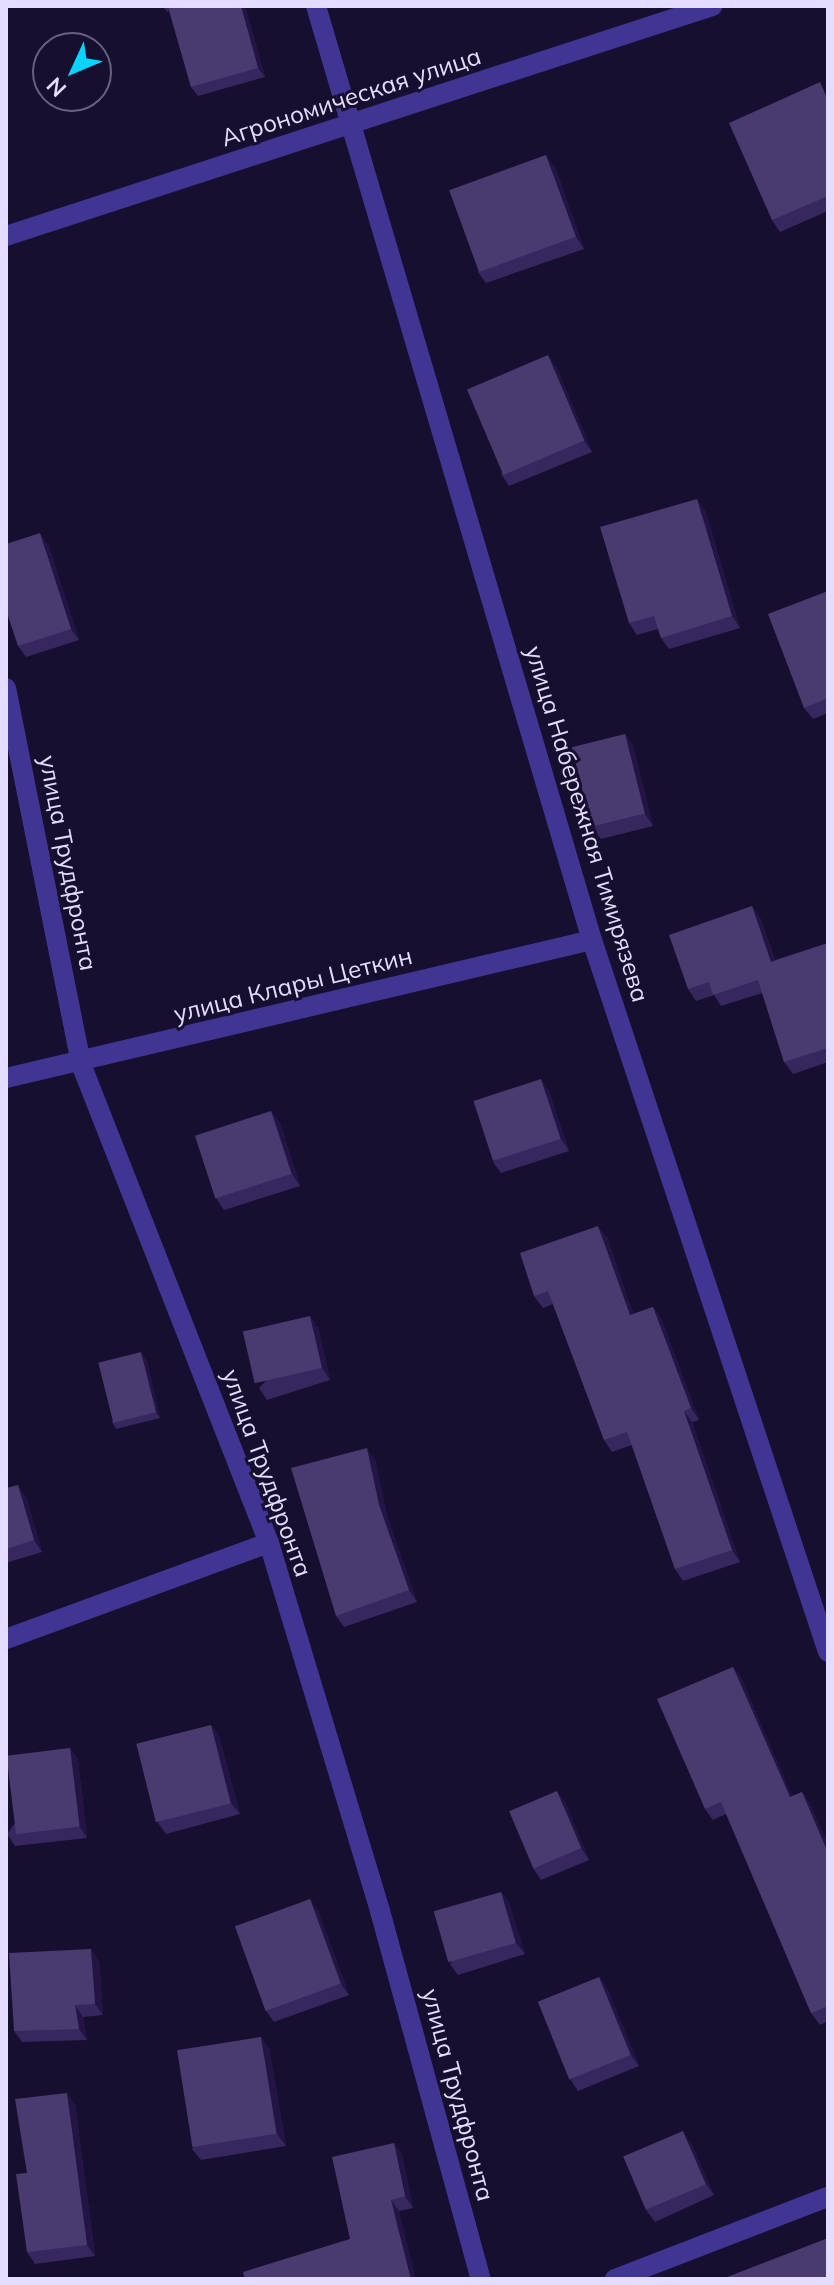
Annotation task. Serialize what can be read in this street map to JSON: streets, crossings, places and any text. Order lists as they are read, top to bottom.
{
  "streets": {
    "street": [
      "Агрономическая улица",
      "улица Набережная Тимирязева",
      "улица Трудфронта",
      "улица Клары Цеткин"
    ]
  },
  "crossings": [
    ["Агрономическая улица", "улица Набережная Тимирязева"],
    ["улица Набережная Тимирязева", "улица Клары Цеткин"],
    ["улица Трудфронта", "улица Клары Цеткин"]
  ],
  "north": "bottom left"
}
